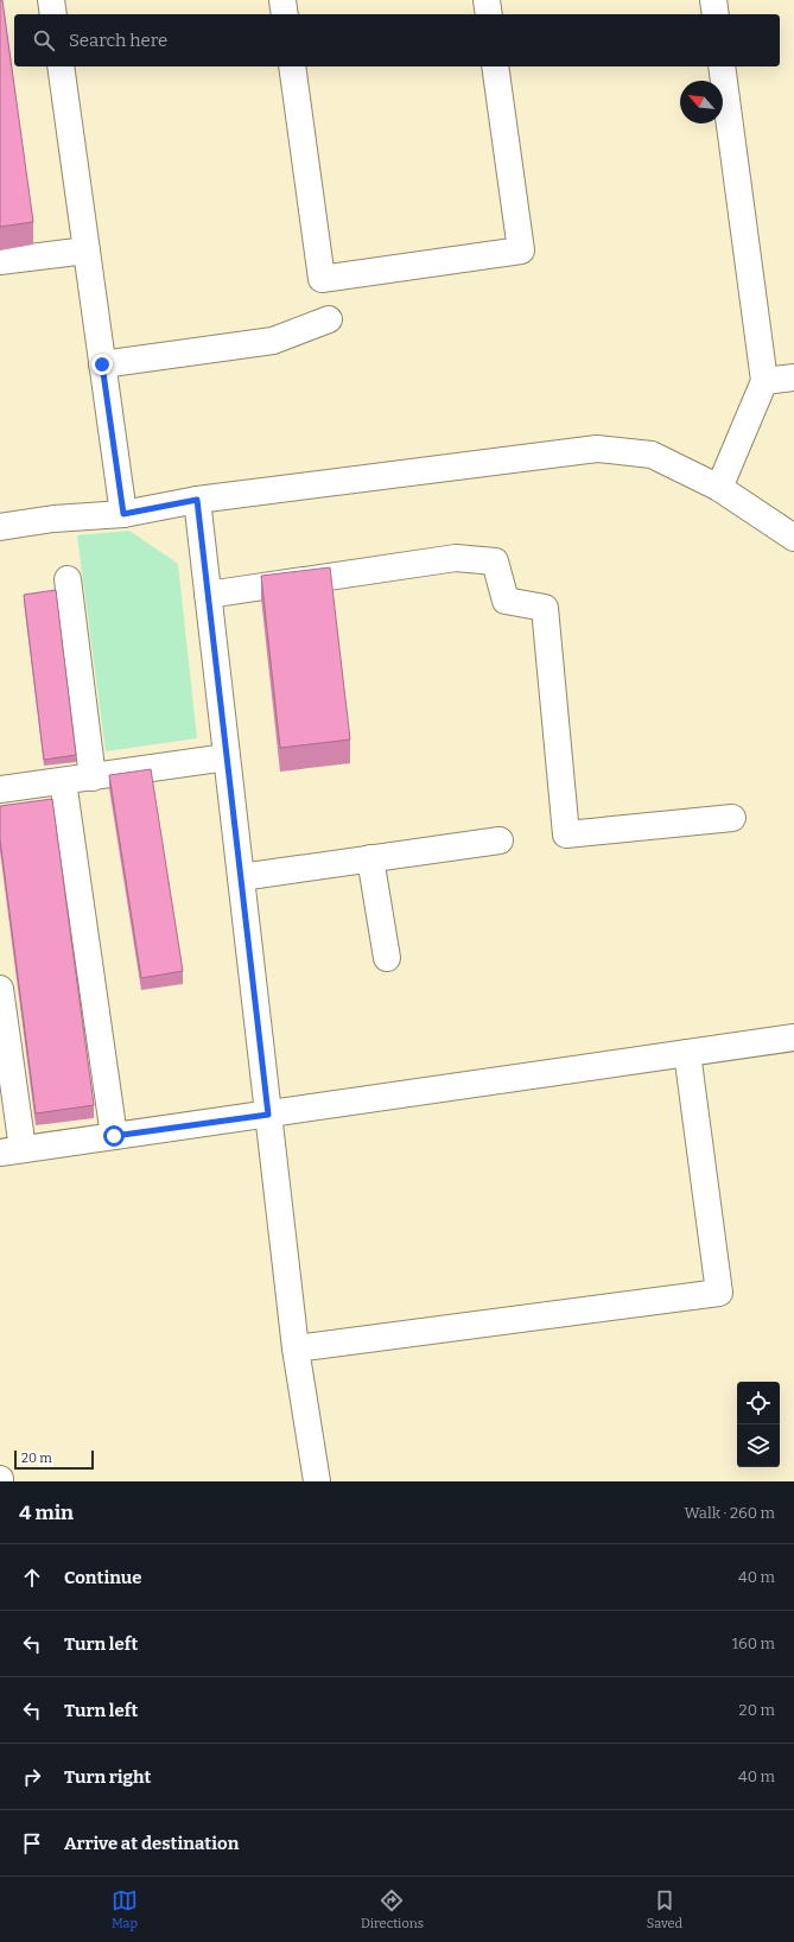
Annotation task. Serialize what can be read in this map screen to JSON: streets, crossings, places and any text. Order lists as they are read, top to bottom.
{
  "scale_bar": "20 m",
  "north": "top left",
  "page": {
    "search": "Search here",
    "scale": "20 m",
    "heading": ["4 min", "Walk · 260 m"],
    "list": [
      ["Continue", "40 m"],
      ["Turn left", "160 m"],
      ["Turn left", "20 m"],
      ["Turn right", "40 m"],
      "Arrive at destination"
    ],
    "nav": ["Map", "Directions", "Saved"]
  }
}
